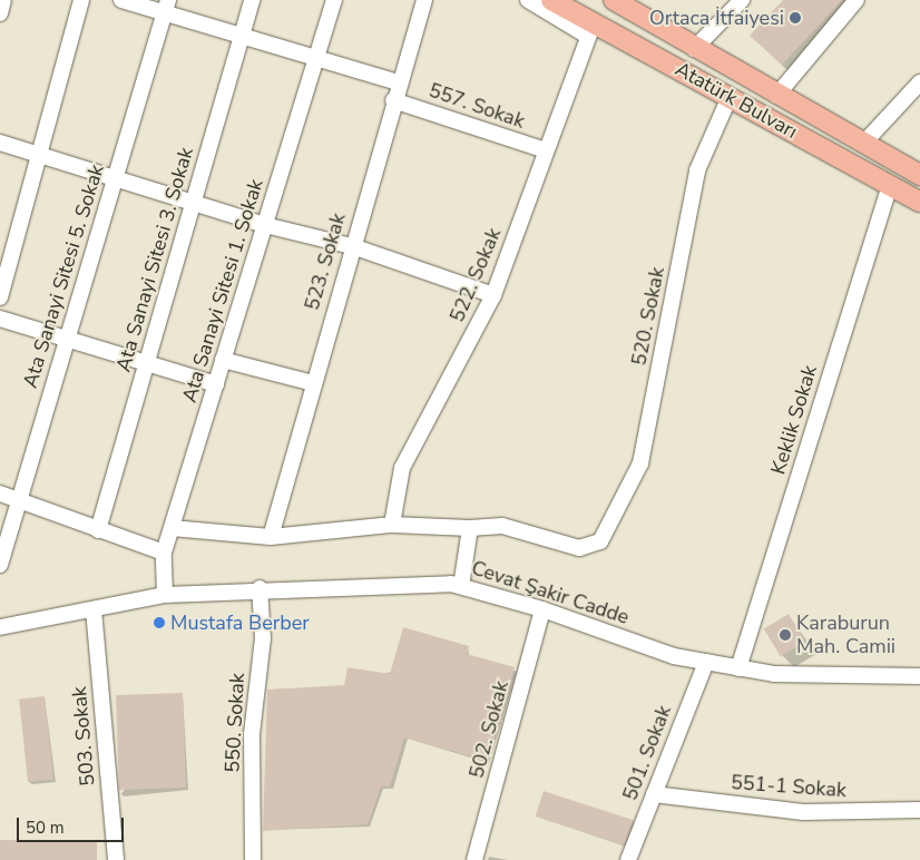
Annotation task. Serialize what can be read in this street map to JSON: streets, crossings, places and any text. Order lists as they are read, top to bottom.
{
  "streets": {
    "main road": ["Atatürk Bulvarı"],
    "street": [
      "557. Sokak",
      "Ata Sanayi Sitesi 3. Sokak",
      "523. Sokak",
      "522. Sokak",
      "Ata Sanayi Sitesi 5. Sokak",
      "Ata Sanayi Sitesi 1. Sokak",
      "520. Sokak",
      "Keklik Sokak",
      "Cevat Şakir Cadde",
      "550. Sokak",
      "502. Sokak",
      "503. Sokak",
      "501. Sokak",
      "551-1 Sokak"
    ]
  },
  "crossings": [
    ["Atatürk Bulvarı", "522. Sokak"],
    ["Atatürk Bulvarı", "520. Sokak"],
    ["Atatürk Bulvarı", "Keklik Sokak"],
    ["557. Sokak", "523. Sokak"],
    ["557. Sokak", "522. Sokak"],
    ["Ata Sanayi Sitesi 1. Sokak", "Cevat Şakir Cadde"],
    ["Keklik Sokak", "Cevat Şakir Cadde"],
    ["Cevat Şakir Cadde", "550. Sokak"],
    ["Cevat Şakir Cadde", "502. Sokak"],
    ["Cevat Şakir Cadde", "503. Sokak"],
    ["Cevat Şakir Cadde", "501. Sokak"],
    ["501. Sokak", "551-1 Sokak"]
  ],
  "places": ["Ortaca İtfaiyesi", "Mustafa Berber", "Karaburun Mah. Camii"],
  "scale_bar": "50 m"
}
